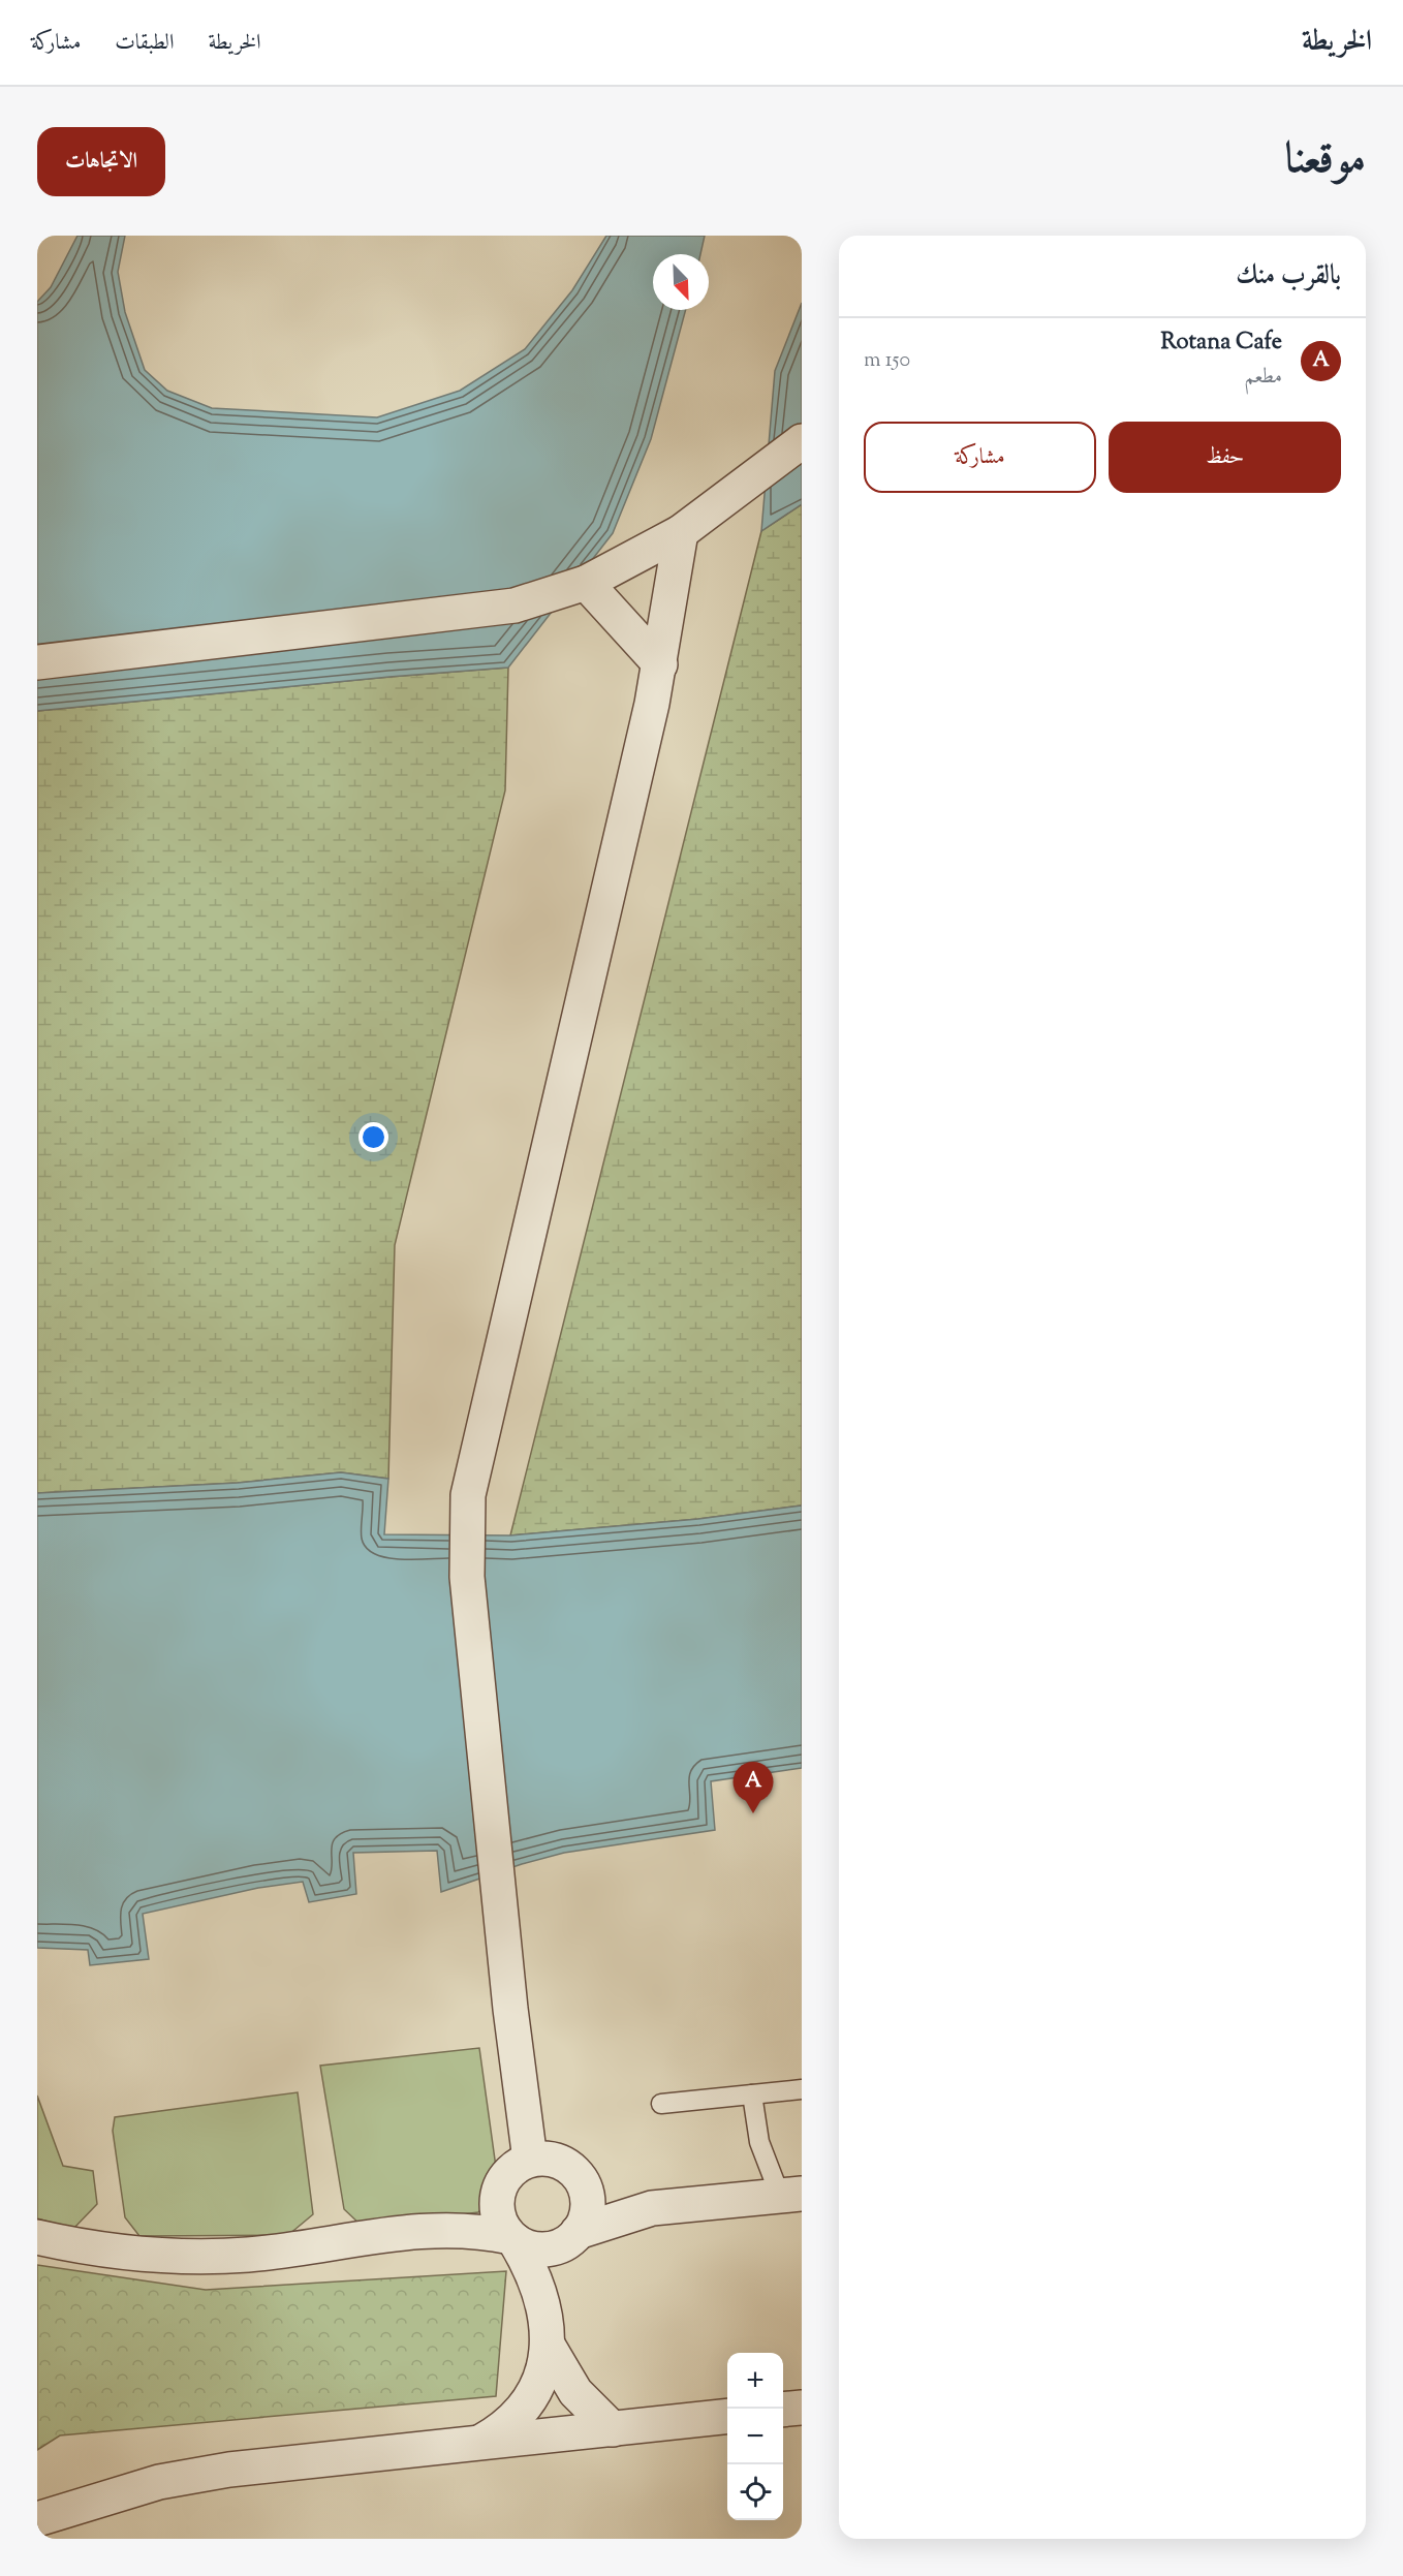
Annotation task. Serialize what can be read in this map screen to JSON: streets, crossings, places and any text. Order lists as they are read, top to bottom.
{
  "north": "bottom right",
  "page": {
    "header": "الخريطة",
    "nav": ["الخريطة", "الطبقات", "مشاركة"],
    "title": "موقعنا",
    "buttons": [
      "الاتجاهات",
      ["حفظ", "مشاركة"]
    ],
    "heading": "بالقرب منك",
    "list": [
      {
        "mark": "A",
        "name": "Rotana Cafe",
        "note": "مطعم",
        "value": "150 m"
      }
    ],
    "pins": "A",
    "map_buttons": ["+", "−"]
  }
}
